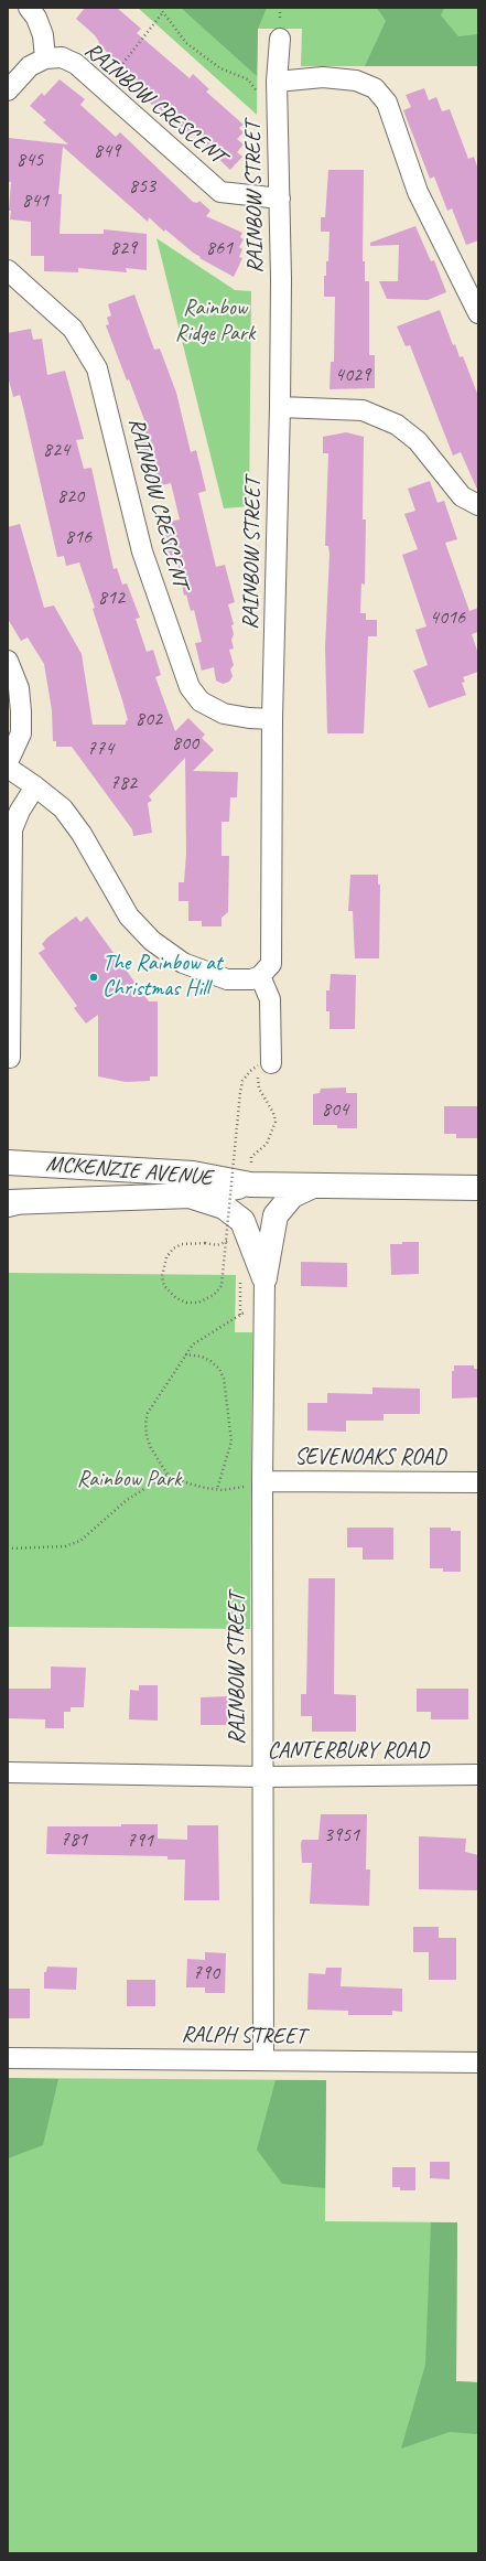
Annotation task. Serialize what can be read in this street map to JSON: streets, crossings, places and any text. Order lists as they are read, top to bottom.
{
  "streets": {
    "main road": ["MCKENZIE AVENUE"],
    "street": [
      "RAINBOW CRESCENT",
      "RAINBOW STREET",
      "SEVENOAKS ROAD",
      "CANTERBURY ROAD",
      "RALPH STREET"
    ]
  },
  "crossings": [
    ["RAINBOW CRESCENT", "RAINBOW STREET"],
    ["RAINBOW STREET", "SEVENOAKS ROAD"],
    ["RAINBOW STREET", "CANTERBURY ROAD"],
    ["RAINBOW STREET", "RALPH STREET"]
  ],
  "parks": ["Rainbow Ridge Park", "Rainbow Park"],
  "places": ["The Rainbow at Christmas Hill"],
  "house_numbers": [
    "849",
    "845",
    "853",
    "841",
    "829",
    "861",
    "4029",
    "824",
    "820",
    "816",
    "812",
    "4016",
    "802",
    "800",
    "774",
    "782",
    "804",
    "3951",
    "781",
    "791",
    "790"
  ]
}
